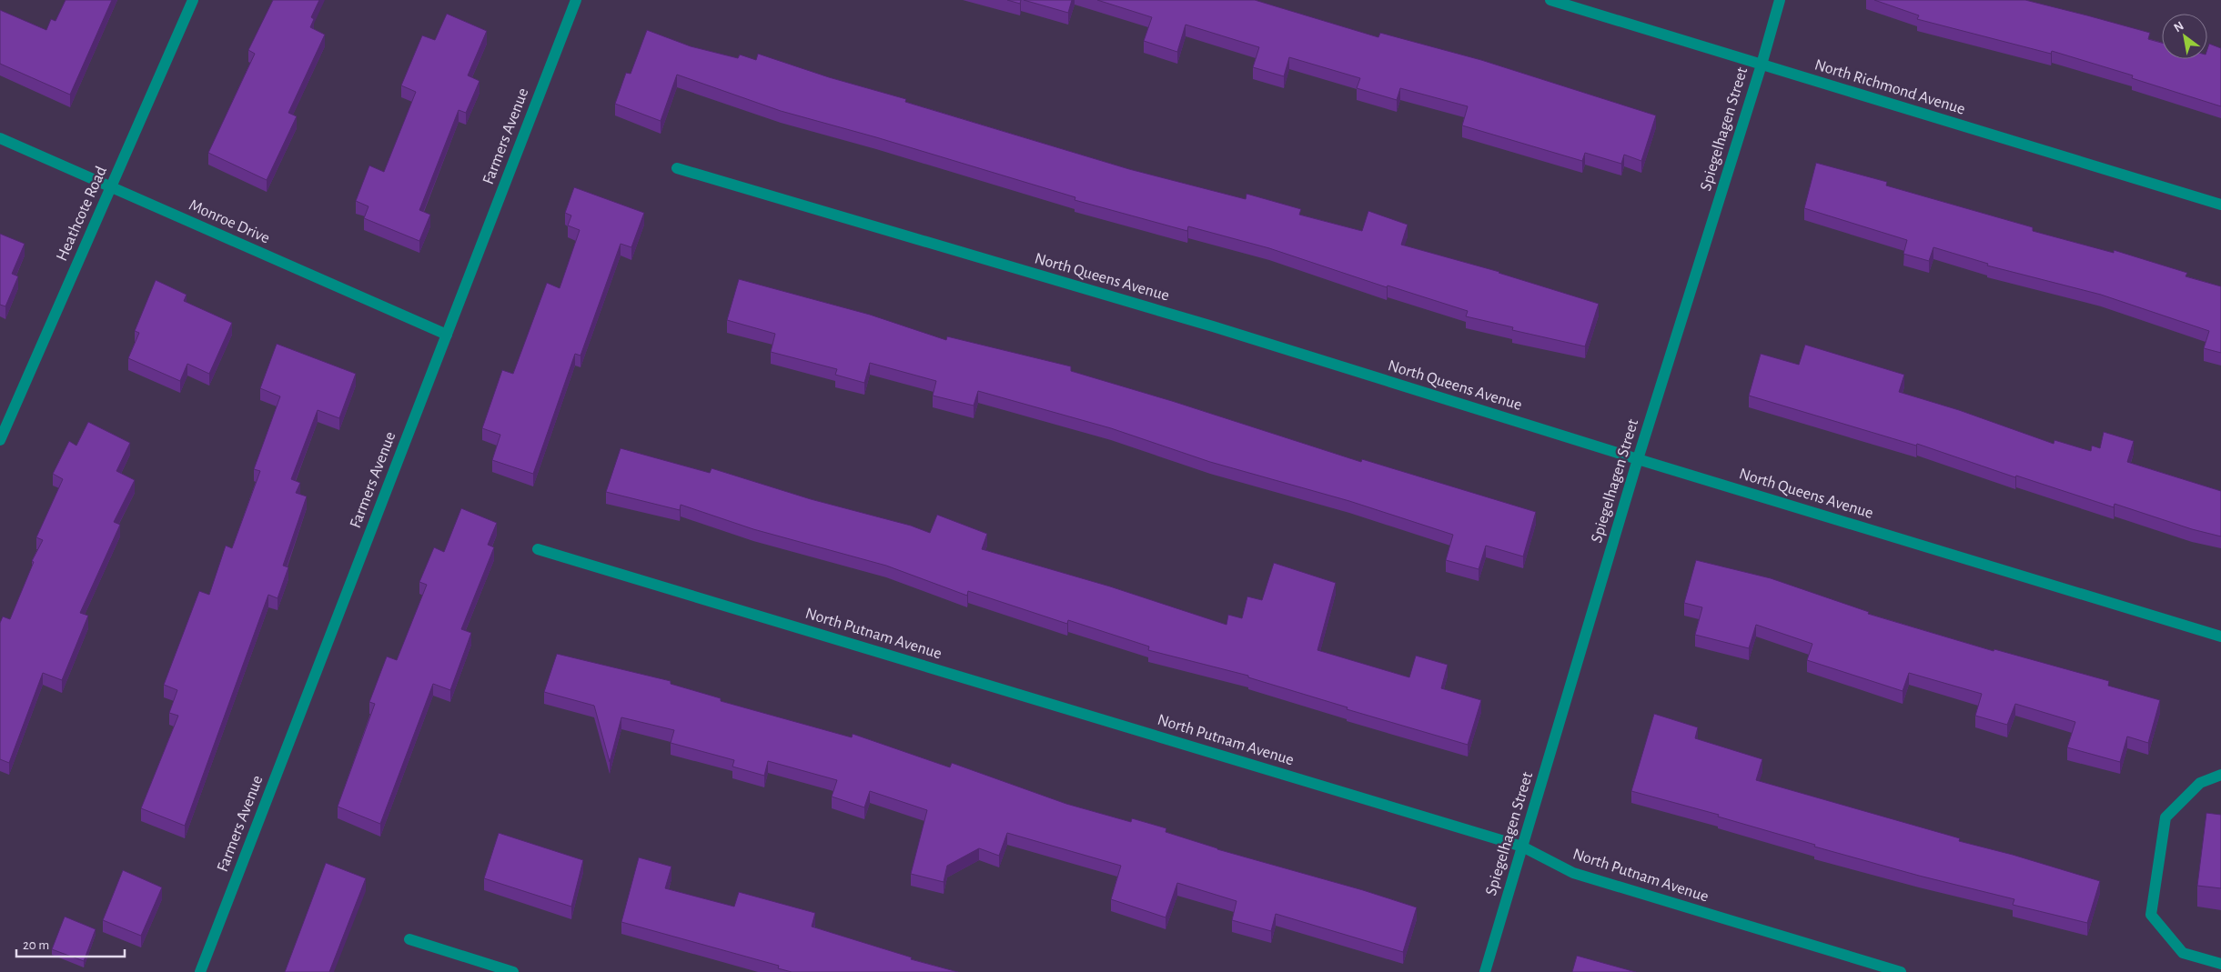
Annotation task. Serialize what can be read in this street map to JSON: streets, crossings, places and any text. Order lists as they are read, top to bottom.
{
  "streets": {
    "street": [
      "North Richmond Avenue",
      "Spiegelhagen Street",
      "Farmers Avenue",
      "Heathcote Road",
      "Monroe Drive",
      "North Queens Avenue",
      "North Putnam Avenue"
    ]
  },
  "crossings": [
    ["North Richmond Avenue", "Spiegelhagen Street"],
    ["Spiegelhagen Street", "North Queens Avenue"],
    ["Spiegelhagen Street", "North Putnam Avenue"],
    ["Farmers Avenue", "Monroe Drive"],
    ["Heathcote Road", "Monroe Drive"]
  ],
  "scale_bar": "20 m",
  "north": "top left"
}
